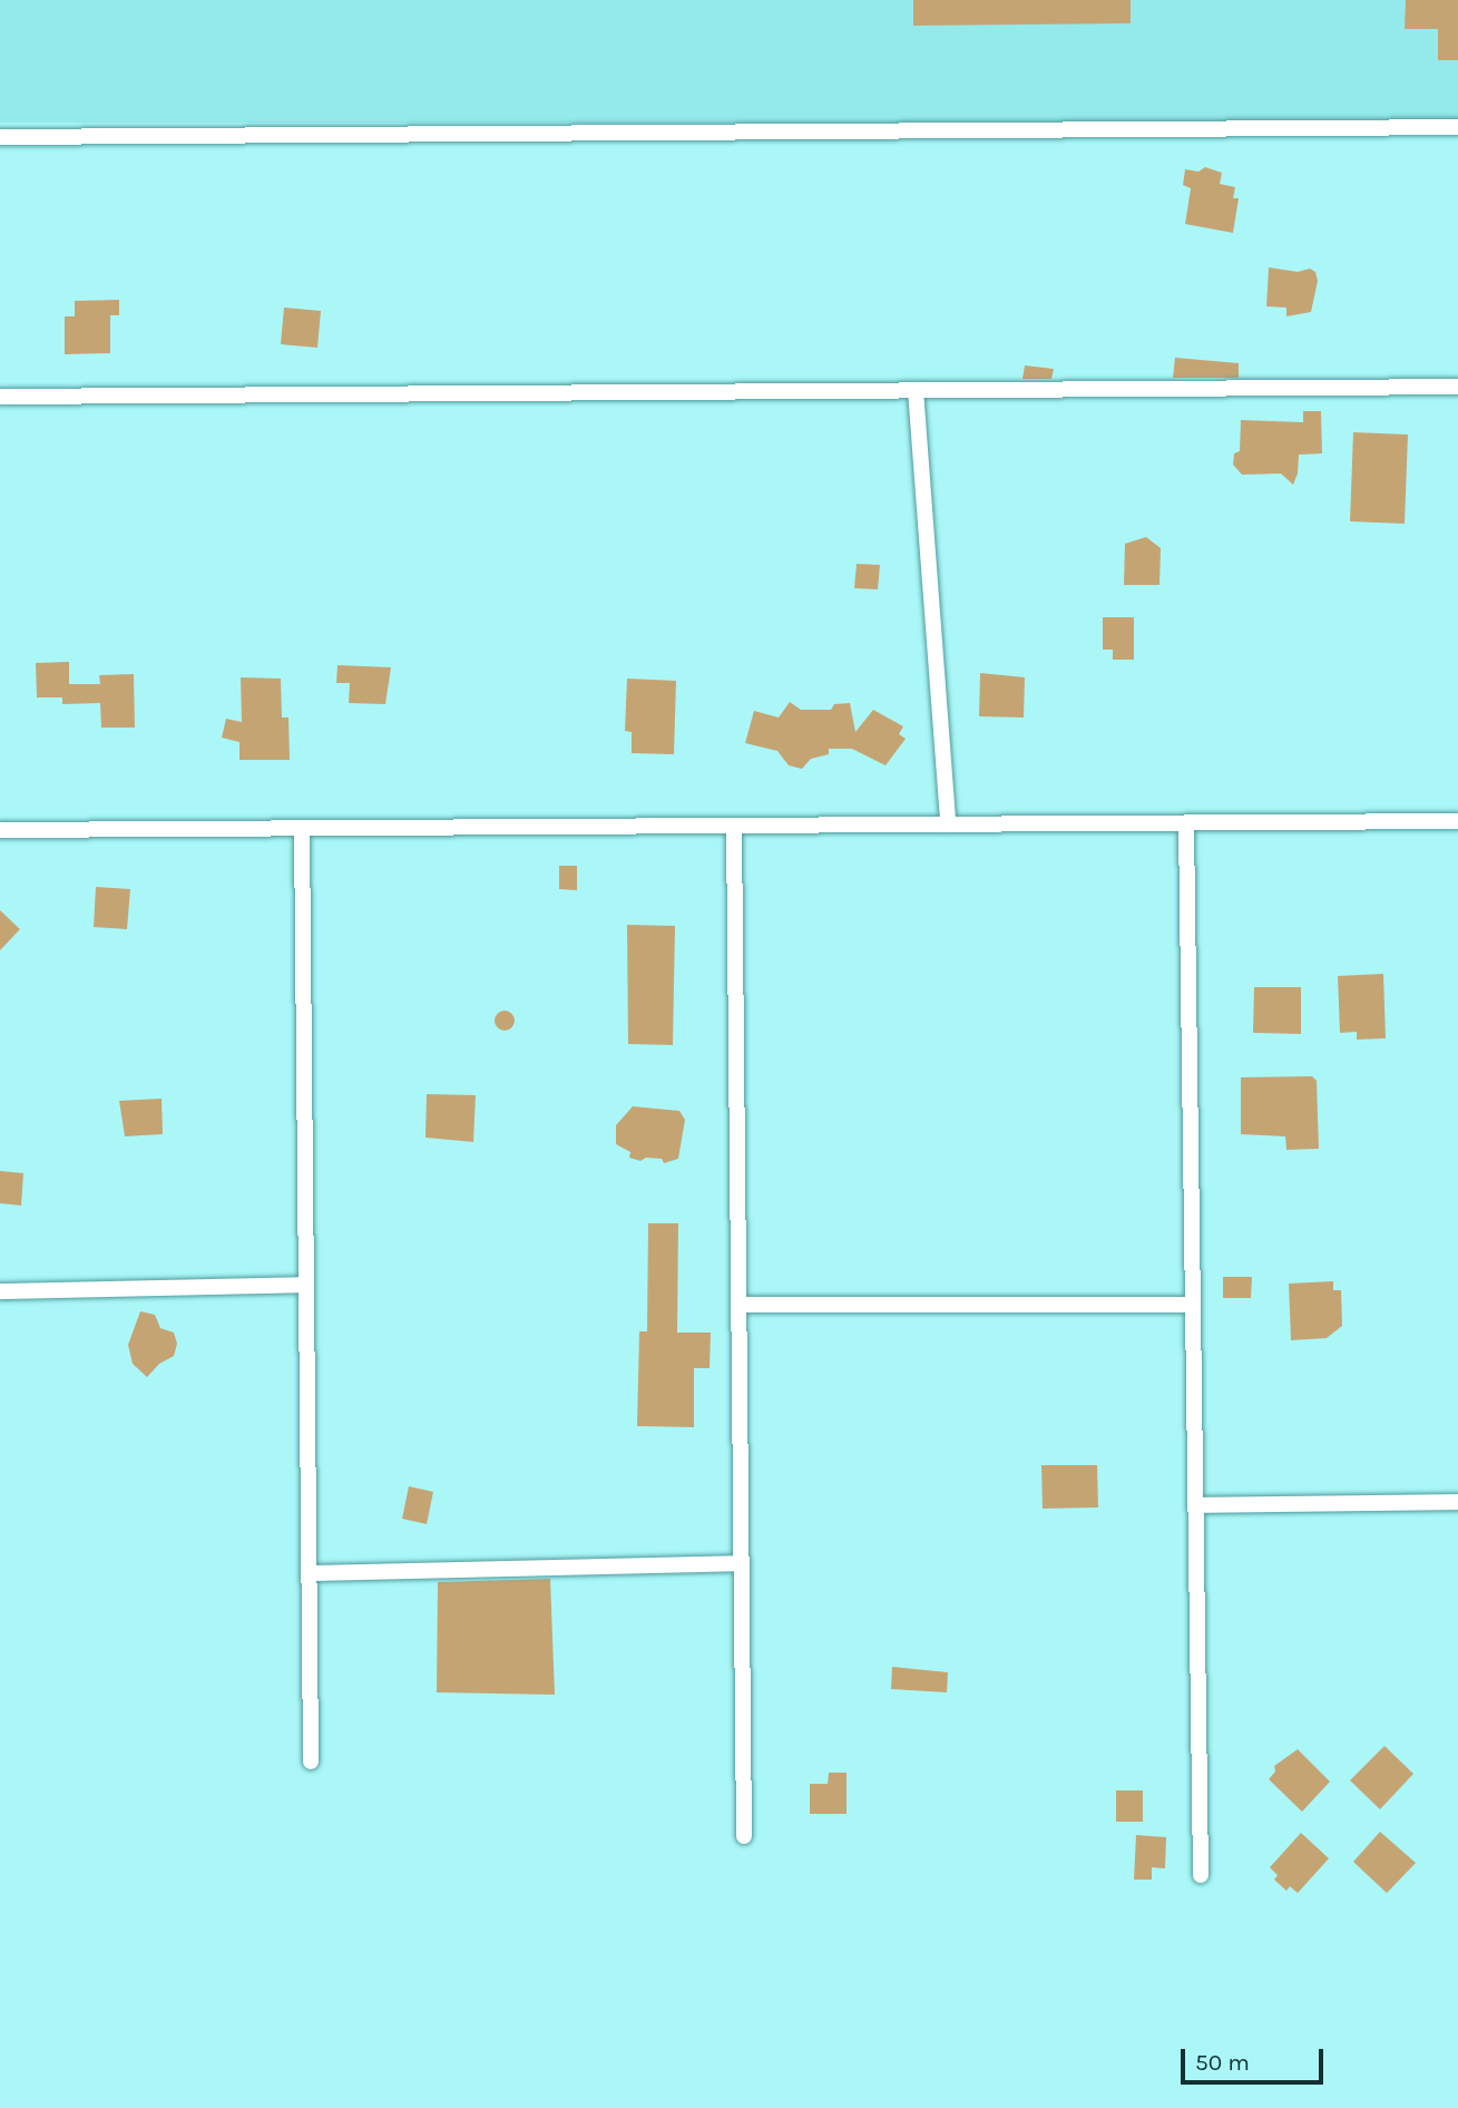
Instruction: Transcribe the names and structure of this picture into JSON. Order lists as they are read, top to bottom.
{
  "scale_bar": "50 m"
}
